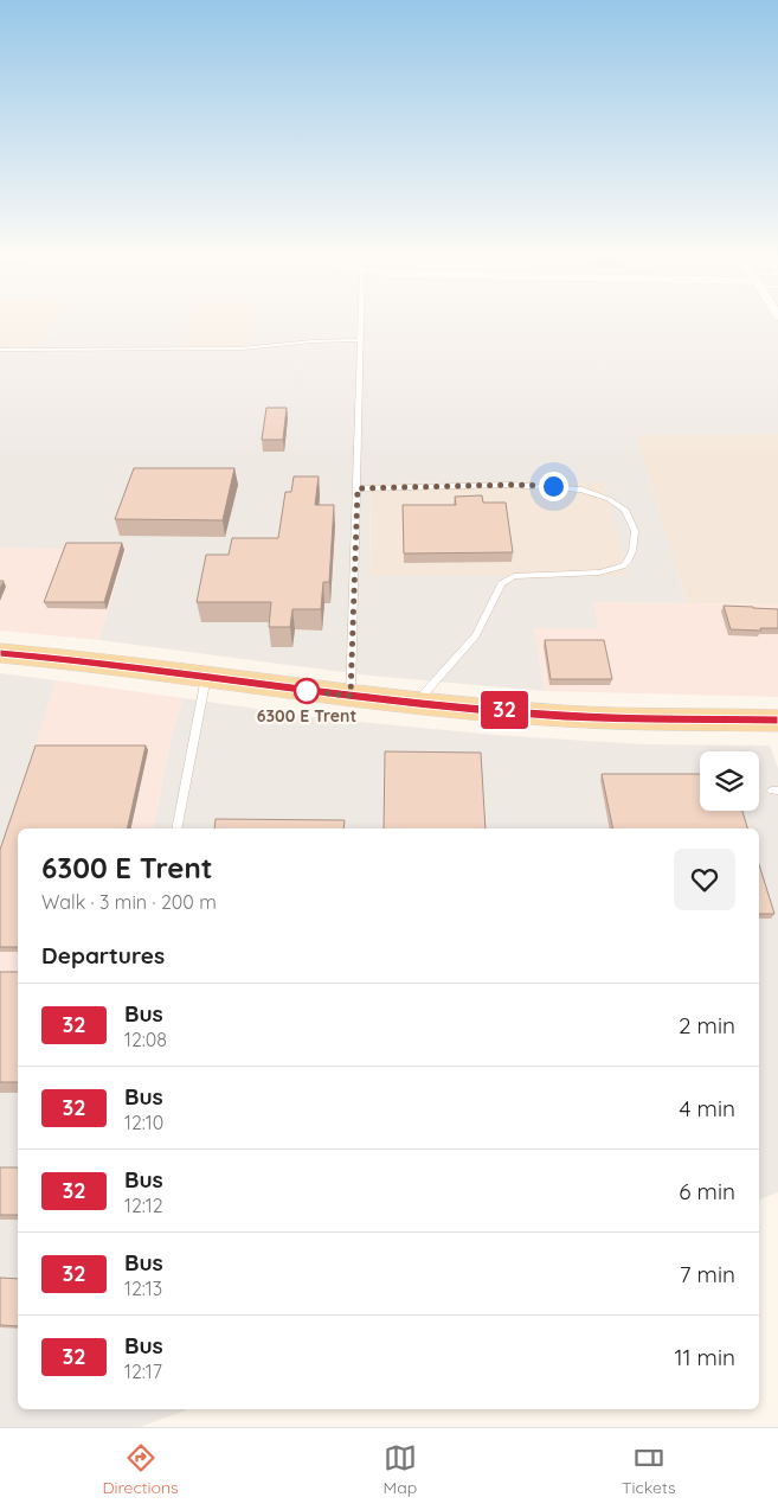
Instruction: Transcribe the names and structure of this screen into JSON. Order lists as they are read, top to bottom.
{
  "places": ["6300 E Trent"],
  "lines": ["bus line 32"],
  "page": {
    "on_map": "32",
    "heading": [
      ["6300 E Trent", "Walk · 3 min · 200 m"],
      "Departures"
    ],
    "list": [
      {
        "mark": "32",
        "name": "Bus",
        "note": "12:08",
        "value": "2 min"
      },
      {
        "mark": "32",
        "name": "Bus",
        "note": "12:10",
        "value": "4 min"
      },
      {
        "mark": "32",
        "name": "Bus",
        "note": "12:12",
        "value": "6 min"
      },
      {
        "mark": "32",
        "name": "Bus",
        "note": "12:13",
        "value": "7 min"
      },
      {
        "mark": "32",
        "name": "Bus",
        "note": "12:17",
        "value": "11 min"
      }
    ],
    "tabs": ["Directions", "Map", "Tickets"]
  }
}
